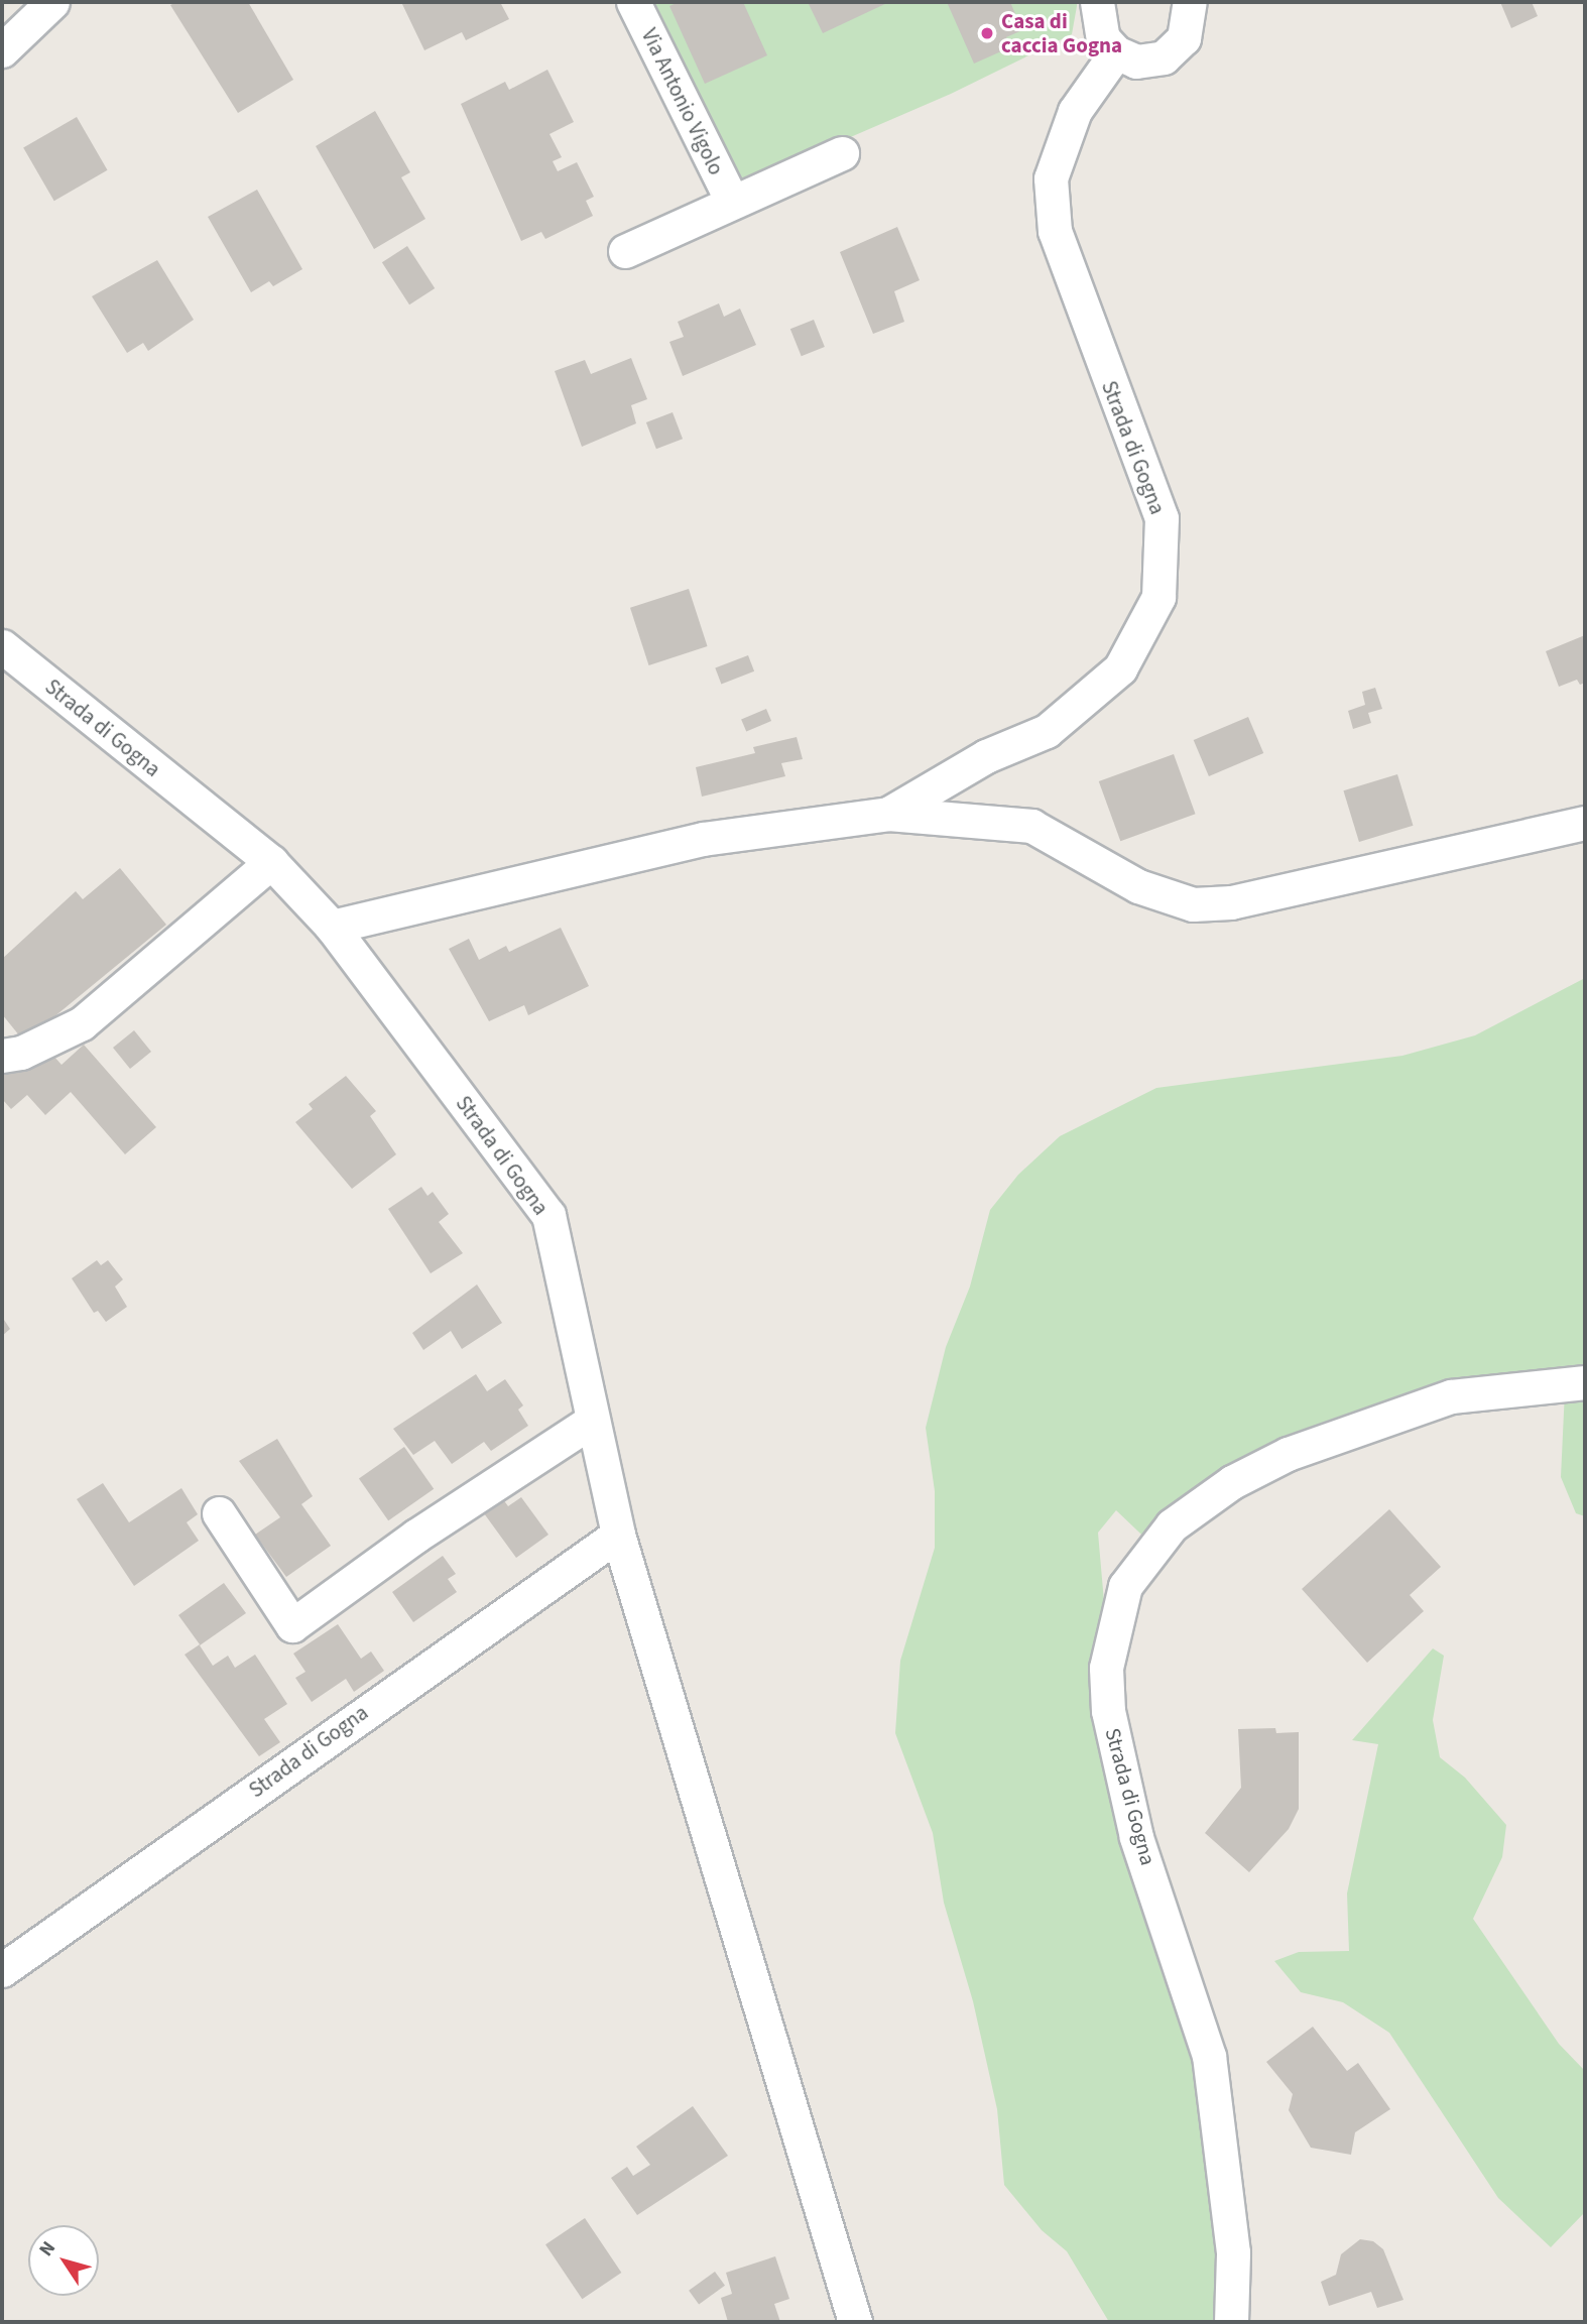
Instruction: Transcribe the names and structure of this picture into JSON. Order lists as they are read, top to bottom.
{
  "streets": {
    "street": ["Via Antonio Vigolo", "Strada di Gogna"]
  },
  "places": ["Casa di caccia Gogna"],
  "north": "top left"
}
